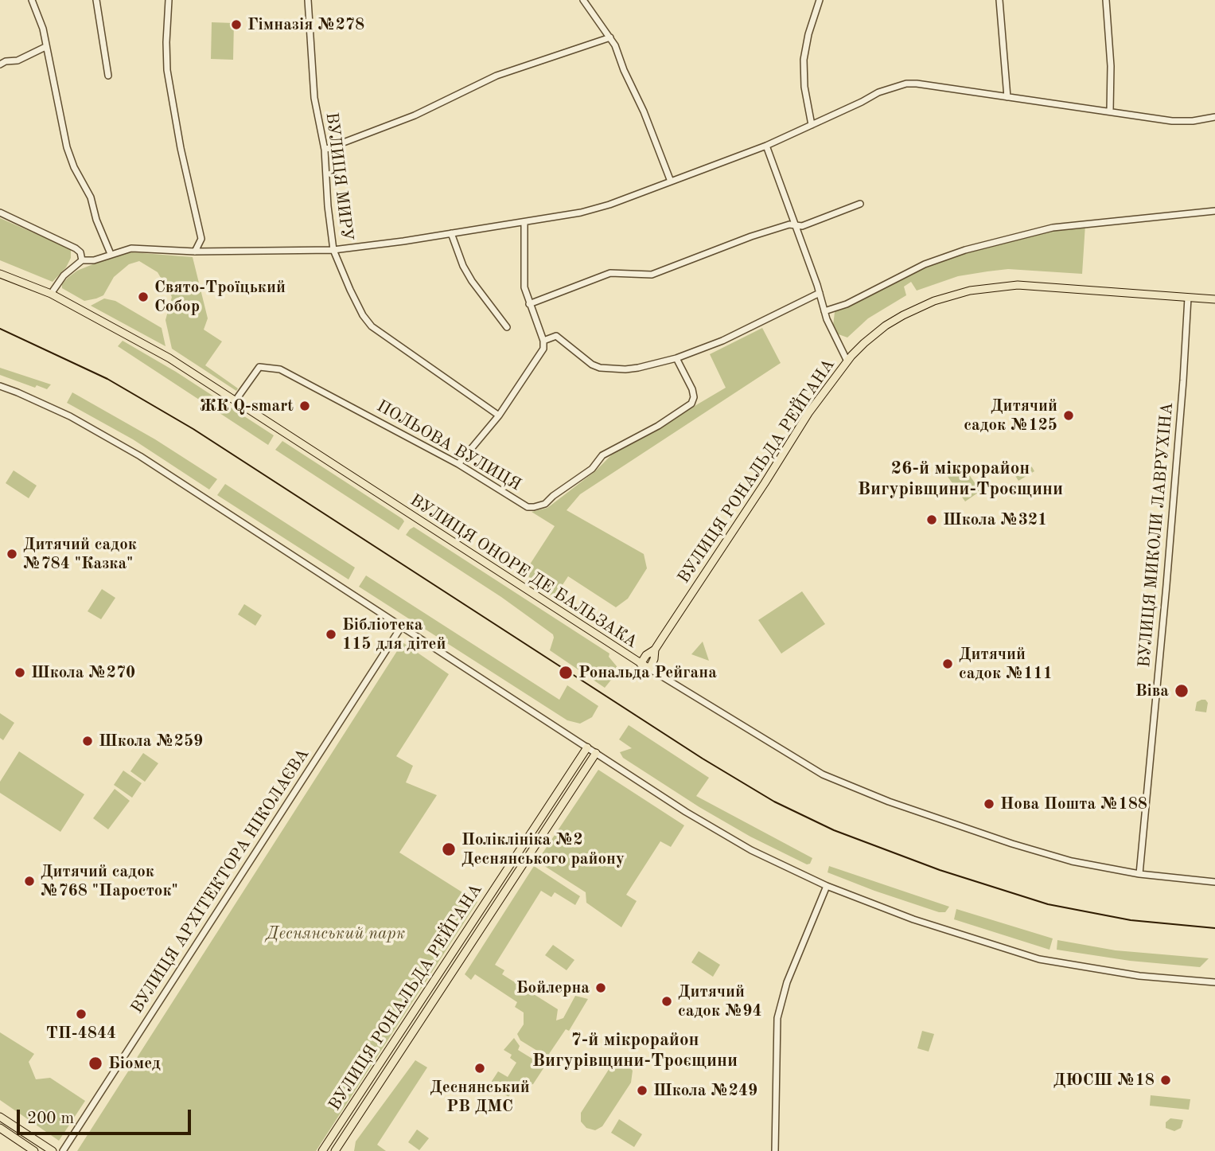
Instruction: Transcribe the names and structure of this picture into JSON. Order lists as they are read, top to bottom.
{
  "streets": {
    "main road": ["ВУЛИЦЯ РОНАЛЬДА РЕЙГАНА", "ВУЛИЦЯ ОНОРЕ ДЕ БАЛЬЗАКА"],
    "street": [
      "ВУЛИЦЯ МИРУ",
      "ПОЛЬОВА ВУЛИЦЯ",
      "ВУЛИЦЯ МИКОЛИ ЛАВРУХІНА",
      "ВУЛИЦЯ АРХІТЕКТОРА НІКОЛАЄВА"
    ]
  },
  "crossings": [
    ["ПОЛЬОВА ВУЛИЦЯ", "ВУЛИЦЯ ОНОРЕ ДЕ БАЛЬЗАКА"],
    ["ВУЛИЦЯ РОНАЛЬДА РЕЙГАНА", "ВУЛИЦЯ МИКОЛИ ЛАВРУХІНА"],
    ["ВУЛИЦЯ РОНАЛЬДА РЕЙГАНА", "ВУЛИЦЯ ОНОРЕ ДЕ БАЛЬЗАКА"],
    ["ВУЛИЦЯ МИКОЛИ ЛАВРУХІНА", "ВУЛИЦЯ ОНОРЕ ДЕ БАЛЬЗАКА"]
  ],
  "districts": ["26-й мікрорайон Вигурівщини-Троєщини", "7-й мікрорайон Вигурівщини-Троєщини"],
  "parks": ["Деснянський парк"],
  "places": [
    "Гімназія №278",
    "Свято-Троїцький Собор",
    "ЖК Q-smart",
    "Дитячий садок №125",
    "Школа №321",
    "Дитячий садок №784 \"Казка\"",
    "Бібліотека 115 для дітей",
    "Дитячий садок №111",
    "Школа №270",
    "Рональда Рейгана",
    "Віва",
    "Школа №259",
    "Нова Пошта №188",
    "Поліклініка №2 Деснянського району",
    "Дитячий садок №768 \"Паросток\"",
    "Бойлерна",
    "Дитячий садок №94",
    "ТП-4844",
    "Біомед",
    "Деснянський РВ ДМС",
    "ДЮСШ №18",
    "Школа №249"
  ],
  "scale_bar": "200 m"
}
